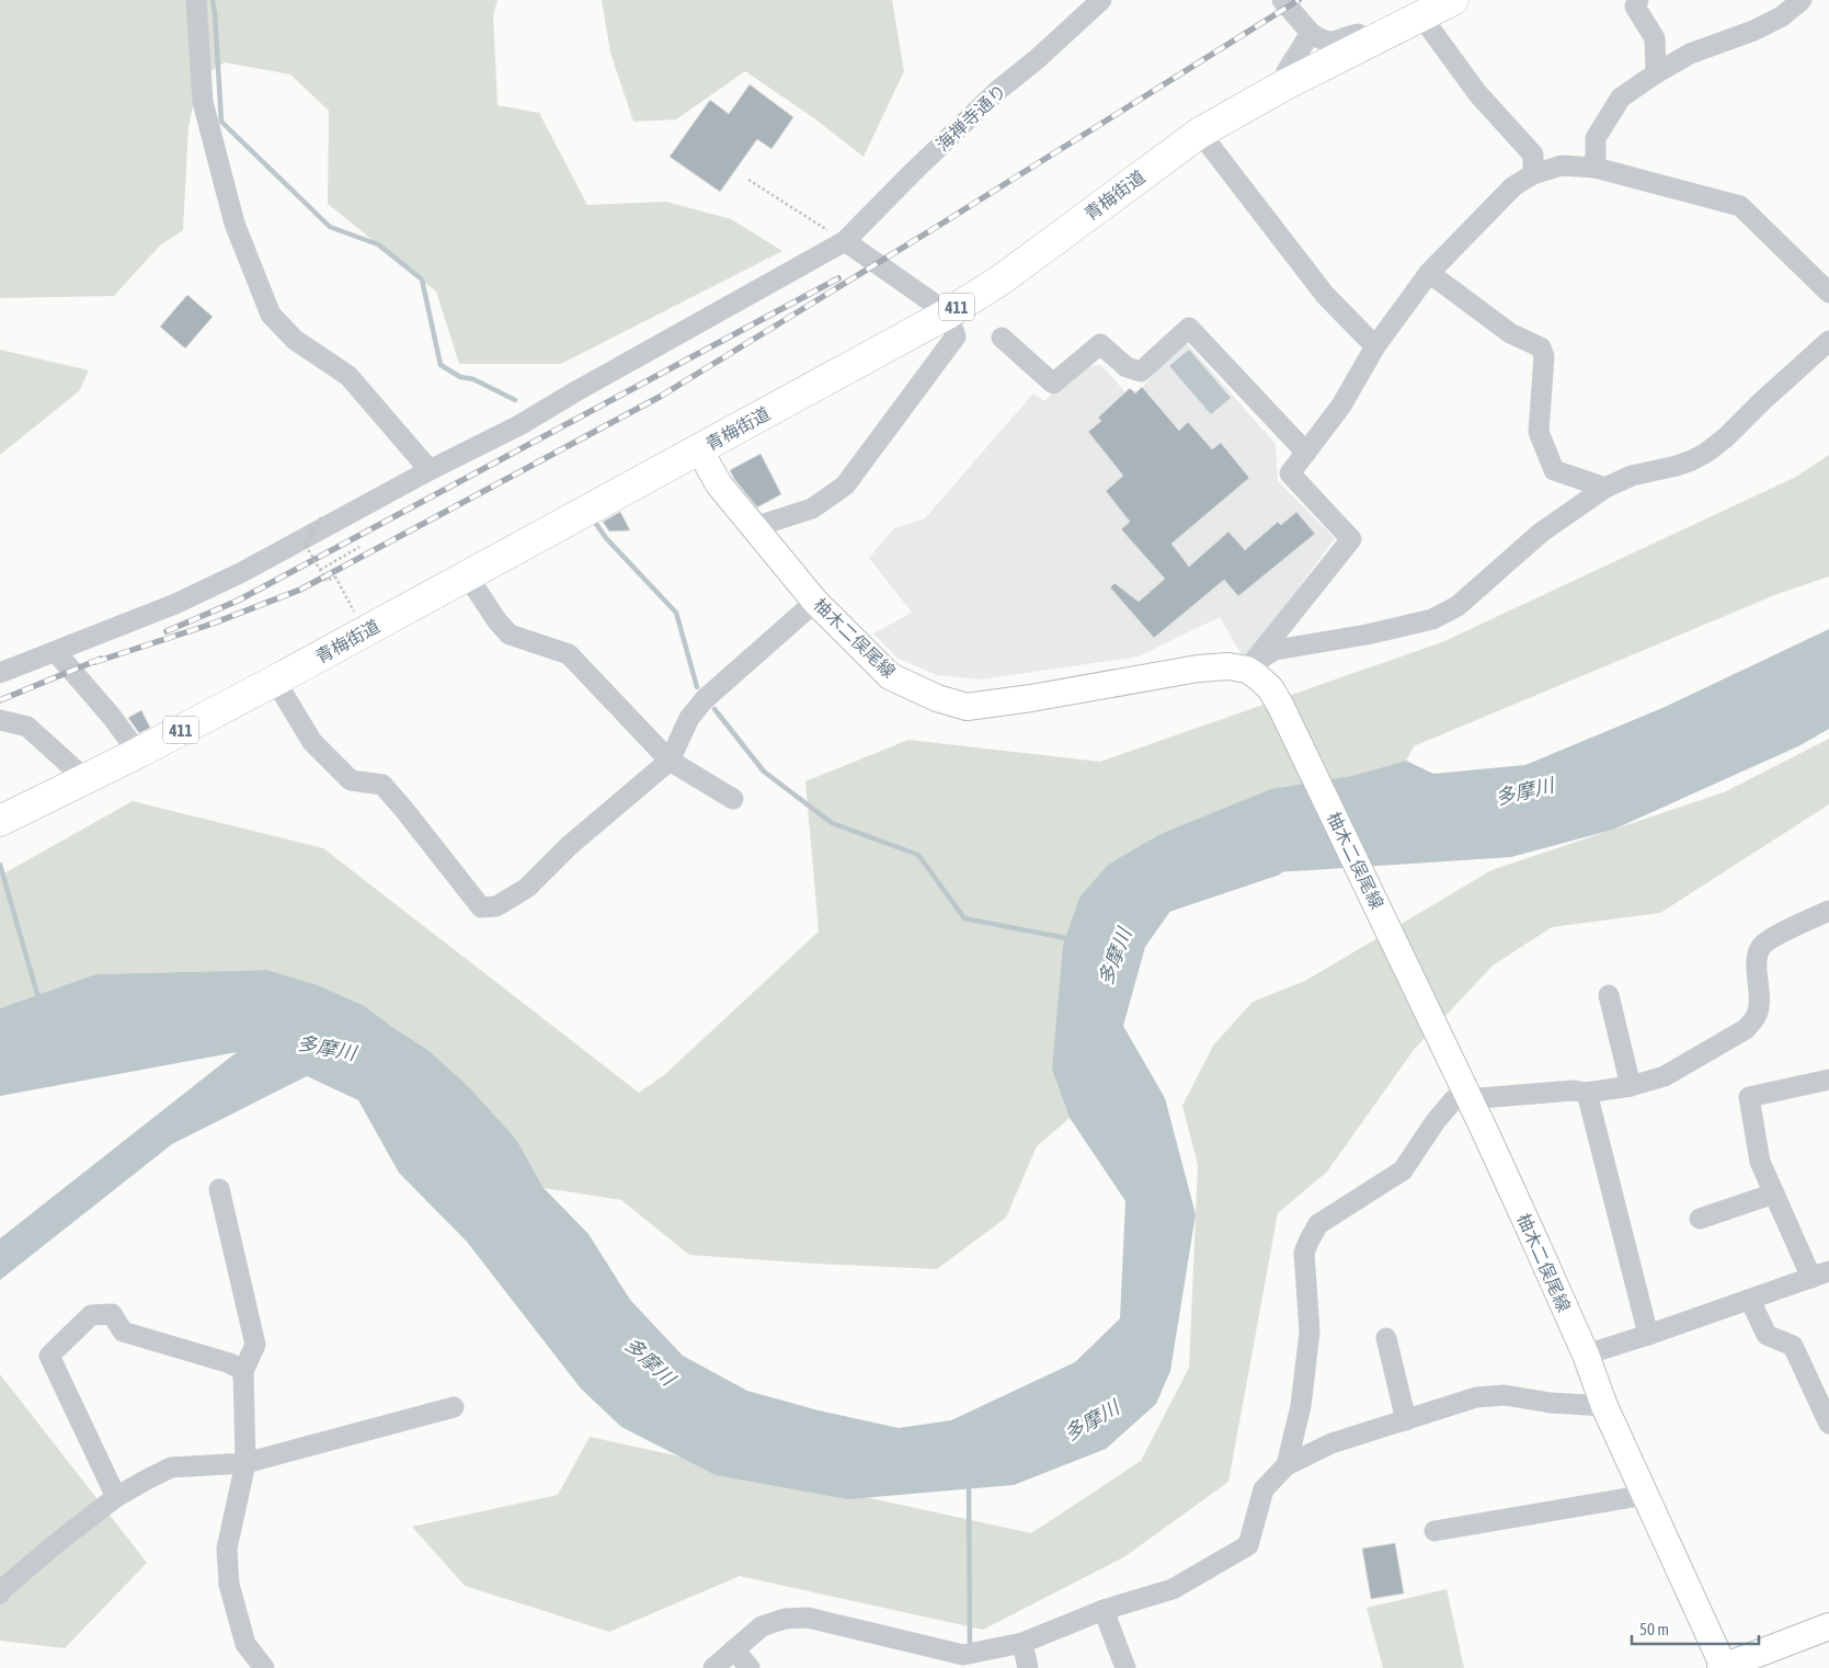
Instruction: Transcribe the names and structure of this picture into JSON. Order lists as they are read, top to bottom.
{
  "streets": {
    "highway": ["青梅街道", "411"],
    "main road": ["柚木二俣尾線"],
    "street": ["海禅寺通り"]
  },
  "crossings": [
    ["青梅街道", "柚木二俣尾線"]
  ],
  "water": ["多摩川"],
  "scale_bar": "50 m"
}
